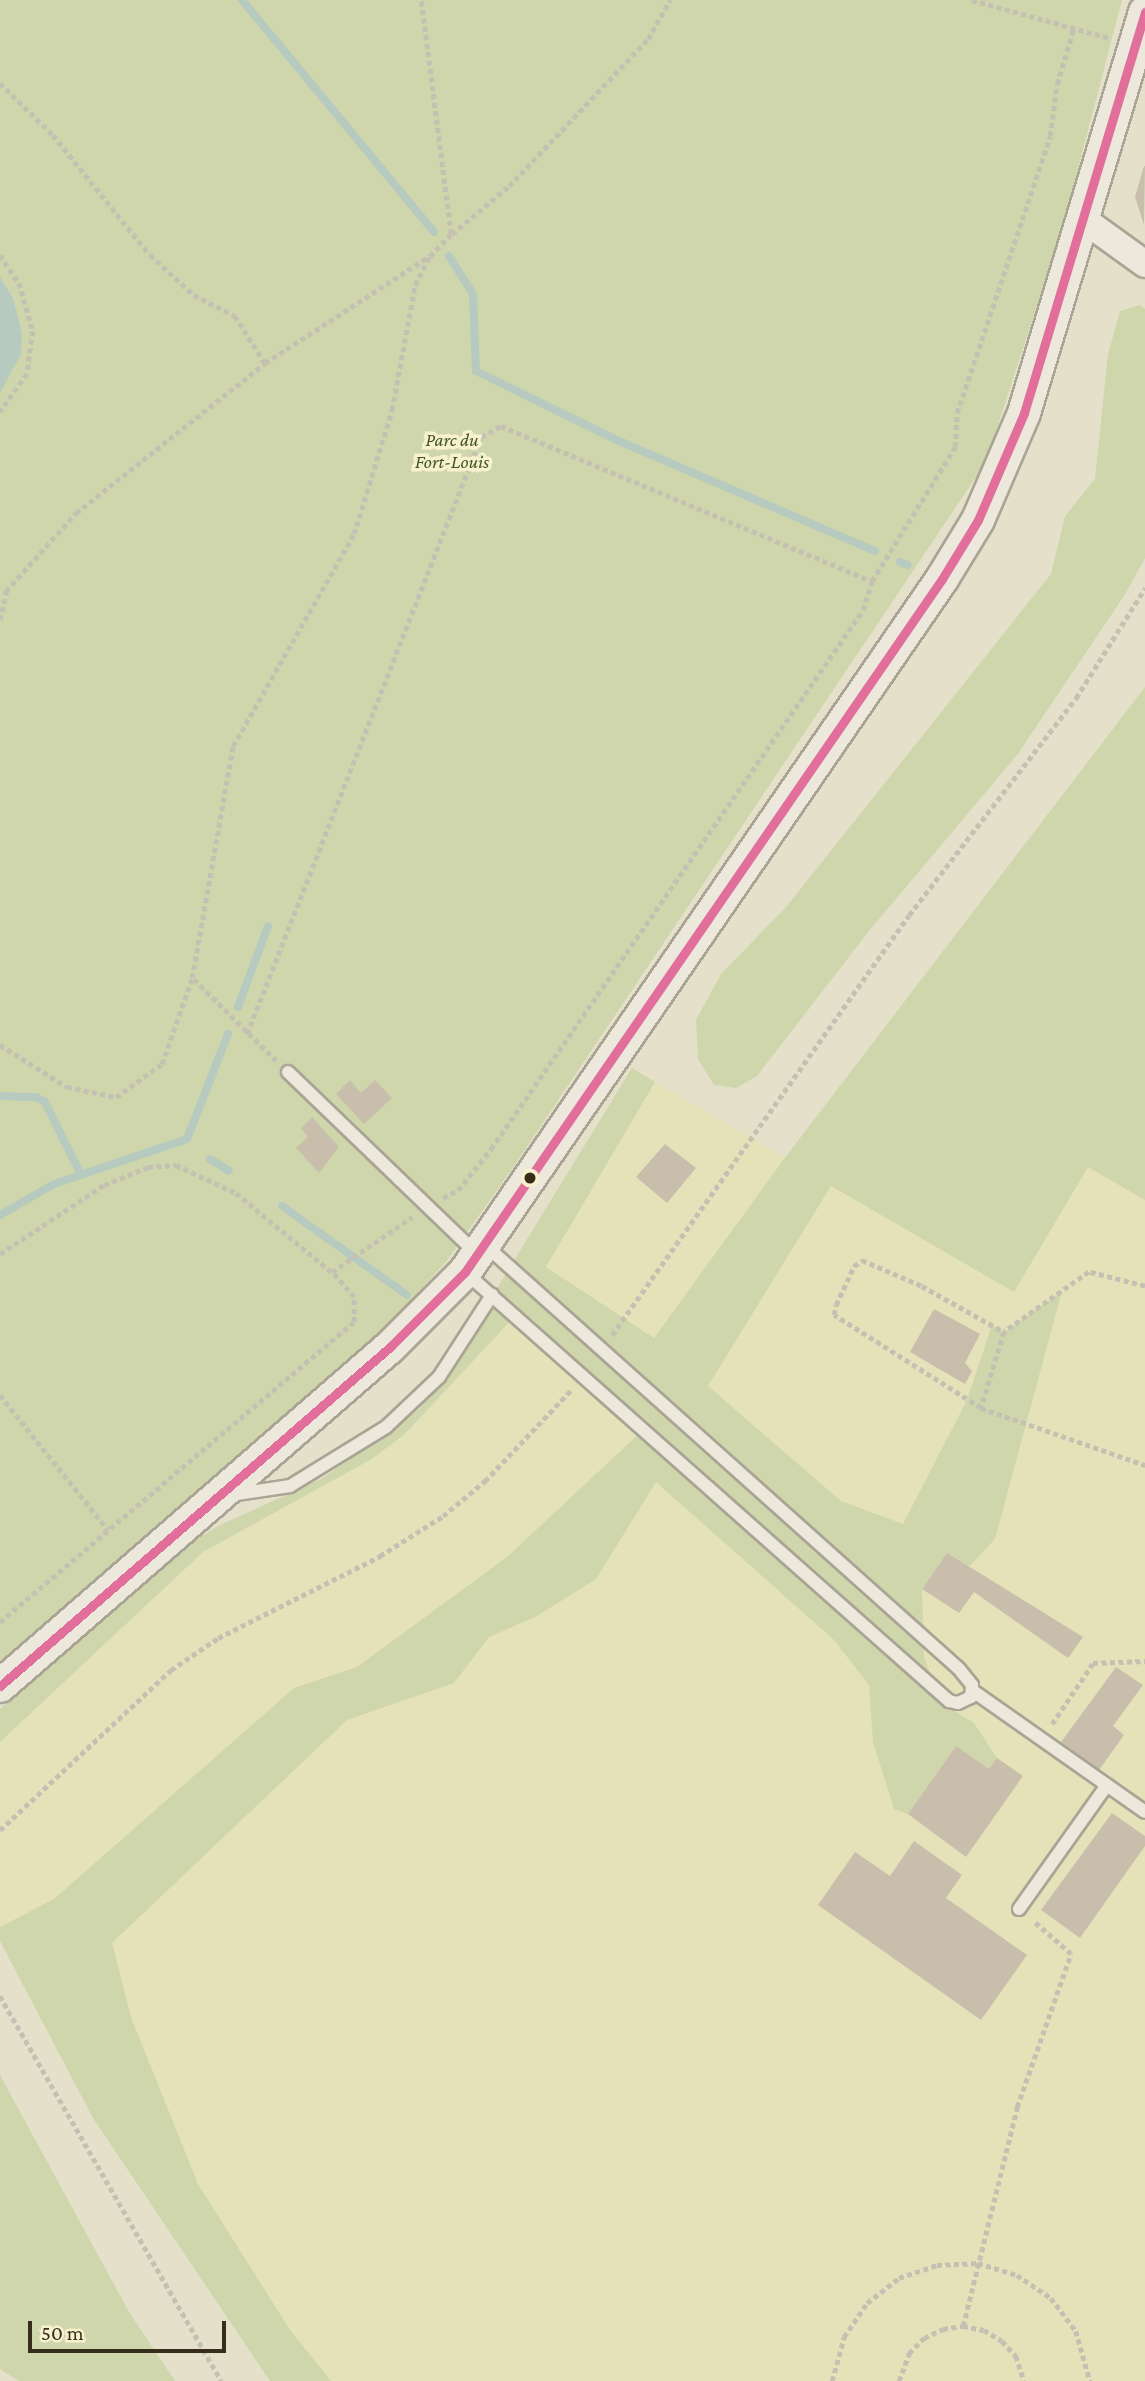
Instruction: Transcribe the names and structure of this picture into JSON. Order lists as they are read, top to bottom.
{
  "parks": ["Parc du Fort-Louis"],
  "scale_bar": "50 m"
}
